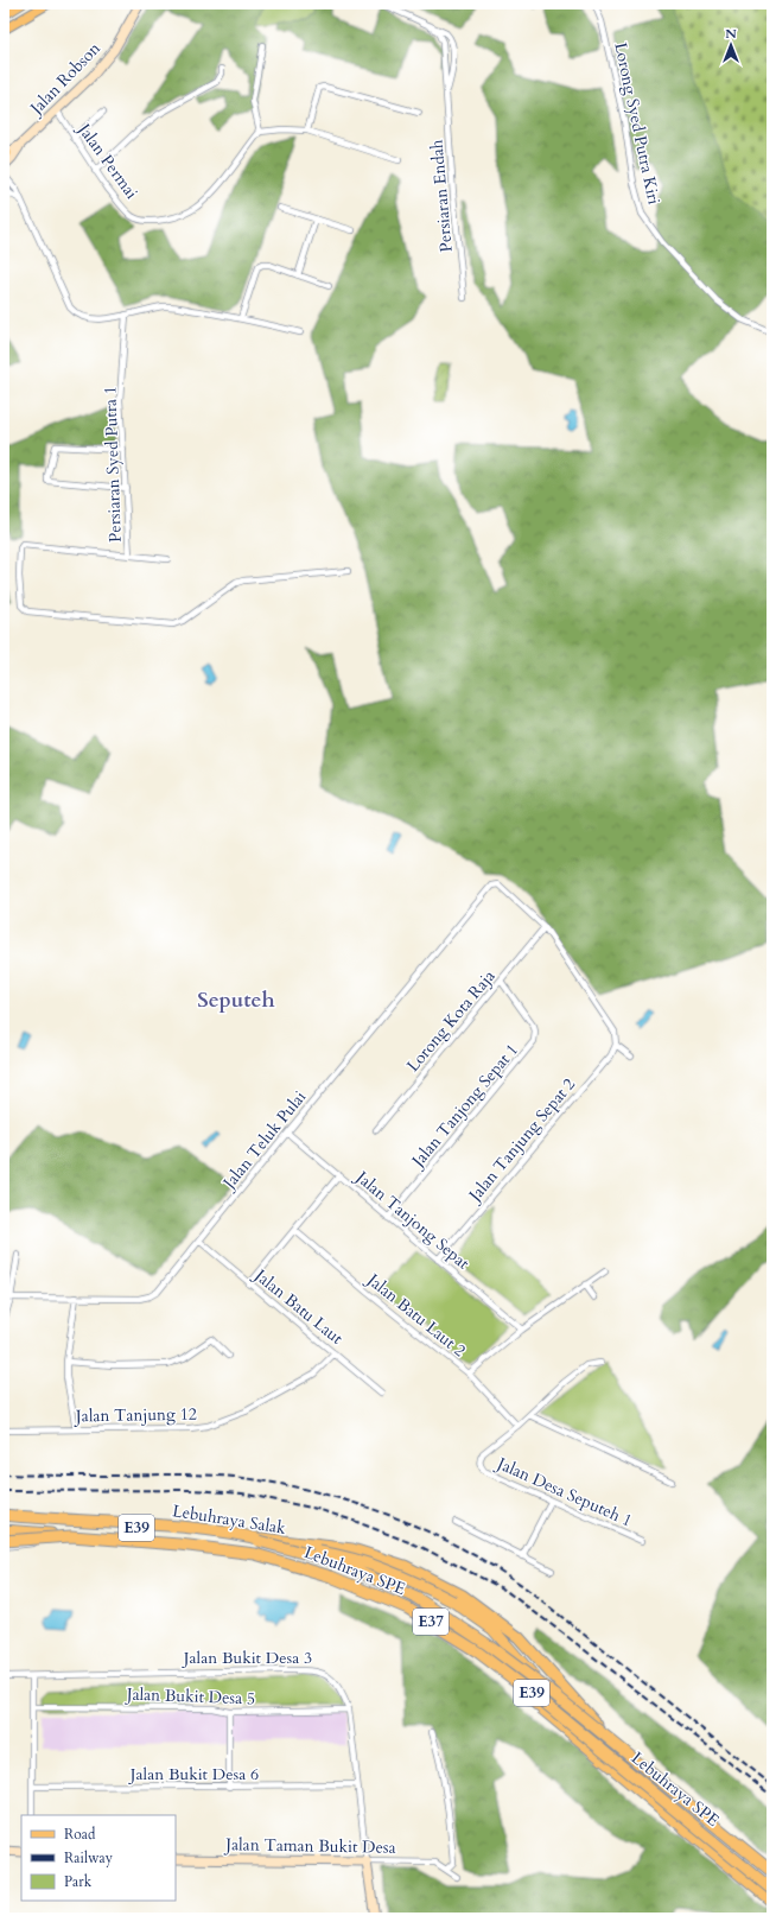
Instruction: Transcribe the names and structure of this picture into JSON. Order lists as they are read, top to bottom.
{
  "streets": {
    "highway": [
      "Lebuhraya Salak",
      "E39",
      "Lebuhraya SPE",
      "E37"
    ],
    "street": [
      "Jalan Robson",
      "Lorong Syed Putra Kiri",
      "Jalan Permai",
      "Persiaran Endah",
      "Persiaran Syed Putra 1",
      "Lorong Kota Raja",
      "Jalan Tanjong Sepat 1",
      "Jalan Teluk Pulai",
      "Jalan Tanjung Sepat 2",
      "Jalan Tanjong Sepat",
      "Jalan Batu Laut",
      "Jalan Batu Laut 2",
      "Jalan Tanjung 12",
      "Jalan Desa Seputeh 1",
      "Jalan Bukit Desa 3",
      "Jalan Bukit Desa 5",
      "Jalan Bukit Desa 6",
      "Jalan Taman Bukit Desa"
    ]
  },
  "crossings": [
    ["Jalan Robson", "Jalan Permai"],
    ["Lorong Kota Raja", "Jalan Tanjong Sepat 1"],
    ["Lorong Kota Raja", "Jalan Teluk Pulai"],
    ["Jalan Tanjong Sepat 1", "Jalan Tanjong Sepat"],
    ["Jalan Teluk Pulai", "Jalan Tanjong Sepat"],
    ["Jalan Teluk Pulai", "Jalan Batu Laut"],
    ["Jalan Tanjung Sepat 2", "Jalan Tanjong Sepat"],
    ["Jalan Batu Laut", "Jalan Tanjung 12"],
    ["Jalan Batu Laut 2", "Jalan Desa Seputeh 1"],
    ["Lebuhraya Salak", "Lebuhraya SPE"],
    ["Jalan Bukit Desa 3", "Jalan Bukit Desa 5"],
    ["Jalan Bukit Desa 3", "Jalan Bukit Desa 6"],
    ["Jalan Bukit Desa 3", "Jalan Taman Bukit Desa"]
  ],
  "districts": ["Seputeh"],
  "legend": ["Road", "Railway", "Park"],
  "north": "top"
}
